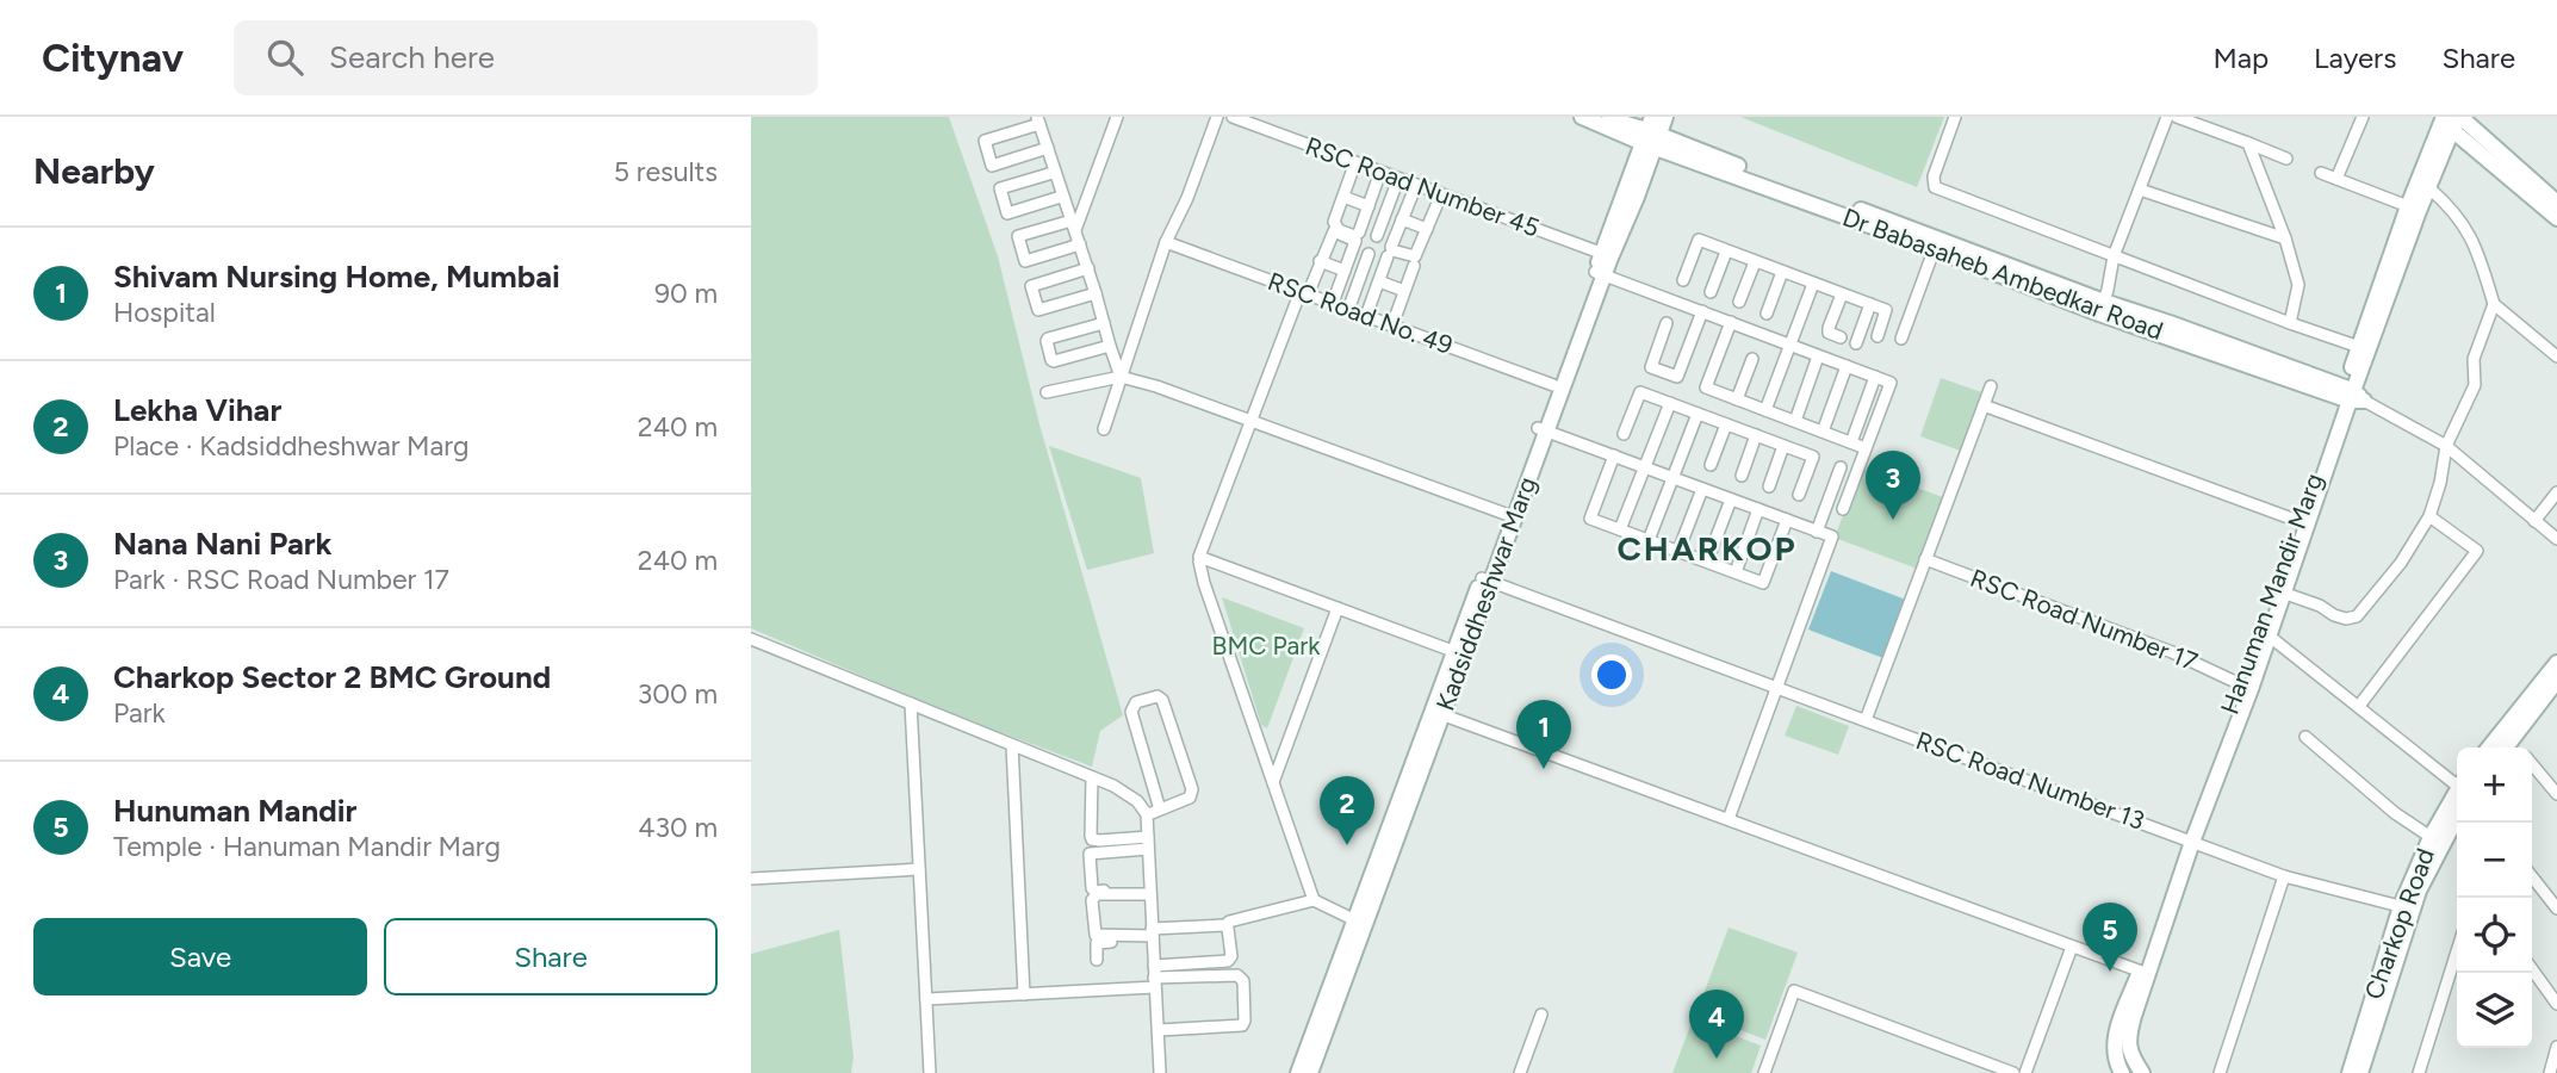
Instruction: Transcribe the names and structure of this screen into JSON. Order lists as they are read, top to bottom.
{
  "streets": {
    "street": [
      "RSC Road Number 45",
      "Dr Babasaheb Ambedkar Road",
      "RSC Road No. 49",
      "Kadsiddheshwar Marg",
      "Hanuman Mandir Marg",
      "RSC Road Number 17",
      "RSC Road Number 13",
      "Charkop Road"
    ]
  },
  "crossings": [
    ["RSC Road Number 45", "Kadsiddheshwar Marg"],
    ["Dr Babasaheb Ambedkar Road", "Kadsiddheshwar Marg"],
    ["Dr Babasaheb Ambedkar Road", "Hanuman Mandir Marg"],
    ["RSC Road No. 49", "Kadsiddheshwar Marg"],
    ["Kadsiddheshwar Marg", "RSC Road Number 13"],
    ["Hanuman Mandir Marg", "RSC Road Number 17"],
    ["Hanuman Mandir Marg", "RSC Road Number 13"],
    ["RSC Road Number 13", "Charkop Road"]
  ],
  "districts": ["CHARKOP"],
  "parks": ["BMC Park"],
  "page": {
    "header": "Citynav",
    "search": "Search here",
    "nav": ["Map", "Layers", "Share"],
    "heading": ["Nearby", "5 results"],
    "list": [
      {
        "mark": "1",
        "name": "Shivam Nursing Home, Mumbai",
        "note": "Hospital",
        "value": "90 m"
      },
      {
        "mark": "2",
        "name": "Lekha Vihar",
        "note": "Place · Kadsiddheshwar Marg",
        "value": "240 m"
      },
      {
        "mark": "3",
        "name": "Nana Nani Park",
        "note": "Park · RSC Road Number 17",
        "value": "240 m"
      },
      {
        "mark": "4",
        "name": "Charkop Sector 2 BMC Ground",
        "note": "Park",
        "value": "300 m"
      },
      {
        "mark": "5",
        "name": "Hunuman Mandir",
        "note": "Temple · Hanuman Mandir Marg",
        "value": "430 m"
      }
    ],
    "pins": [
      "3",
      "1",
      "2",
      "5",
      "4"
    ],
    "map_buttons": ["+", "−"],
    "buttons": ["Save", "Share"]
  }
}
